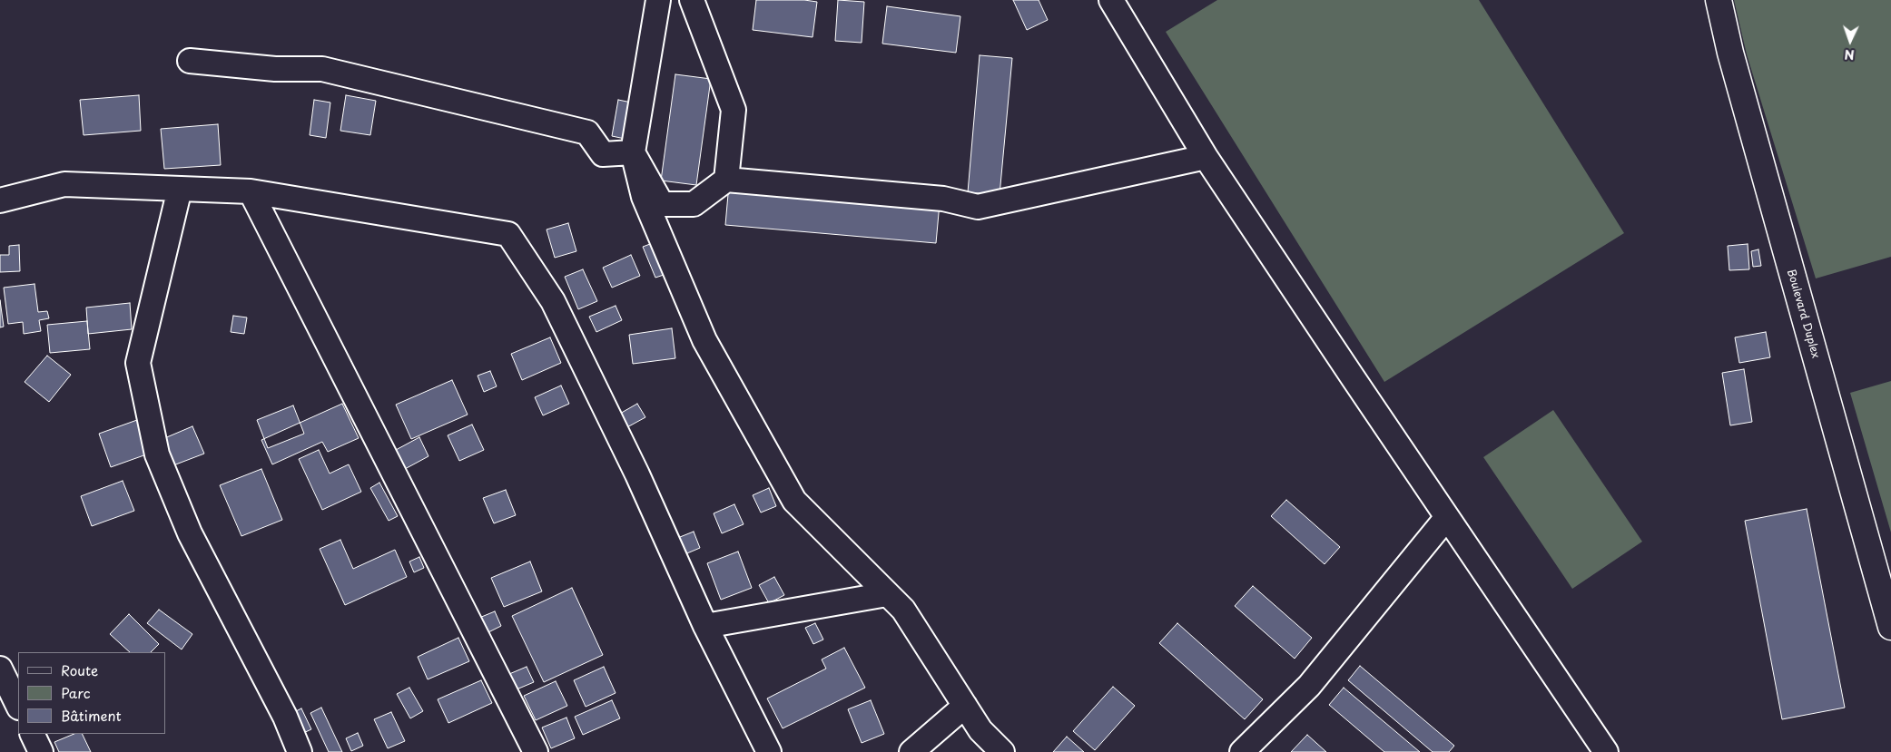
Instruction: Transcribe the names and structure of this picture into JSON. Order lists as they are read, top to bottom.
{
  "streets": {
    "main road": ["Boulevard Duplex"]
  },
  "legend": ["Route", "Parc", "Bâtiment"],
  "north": "bottom"
}
